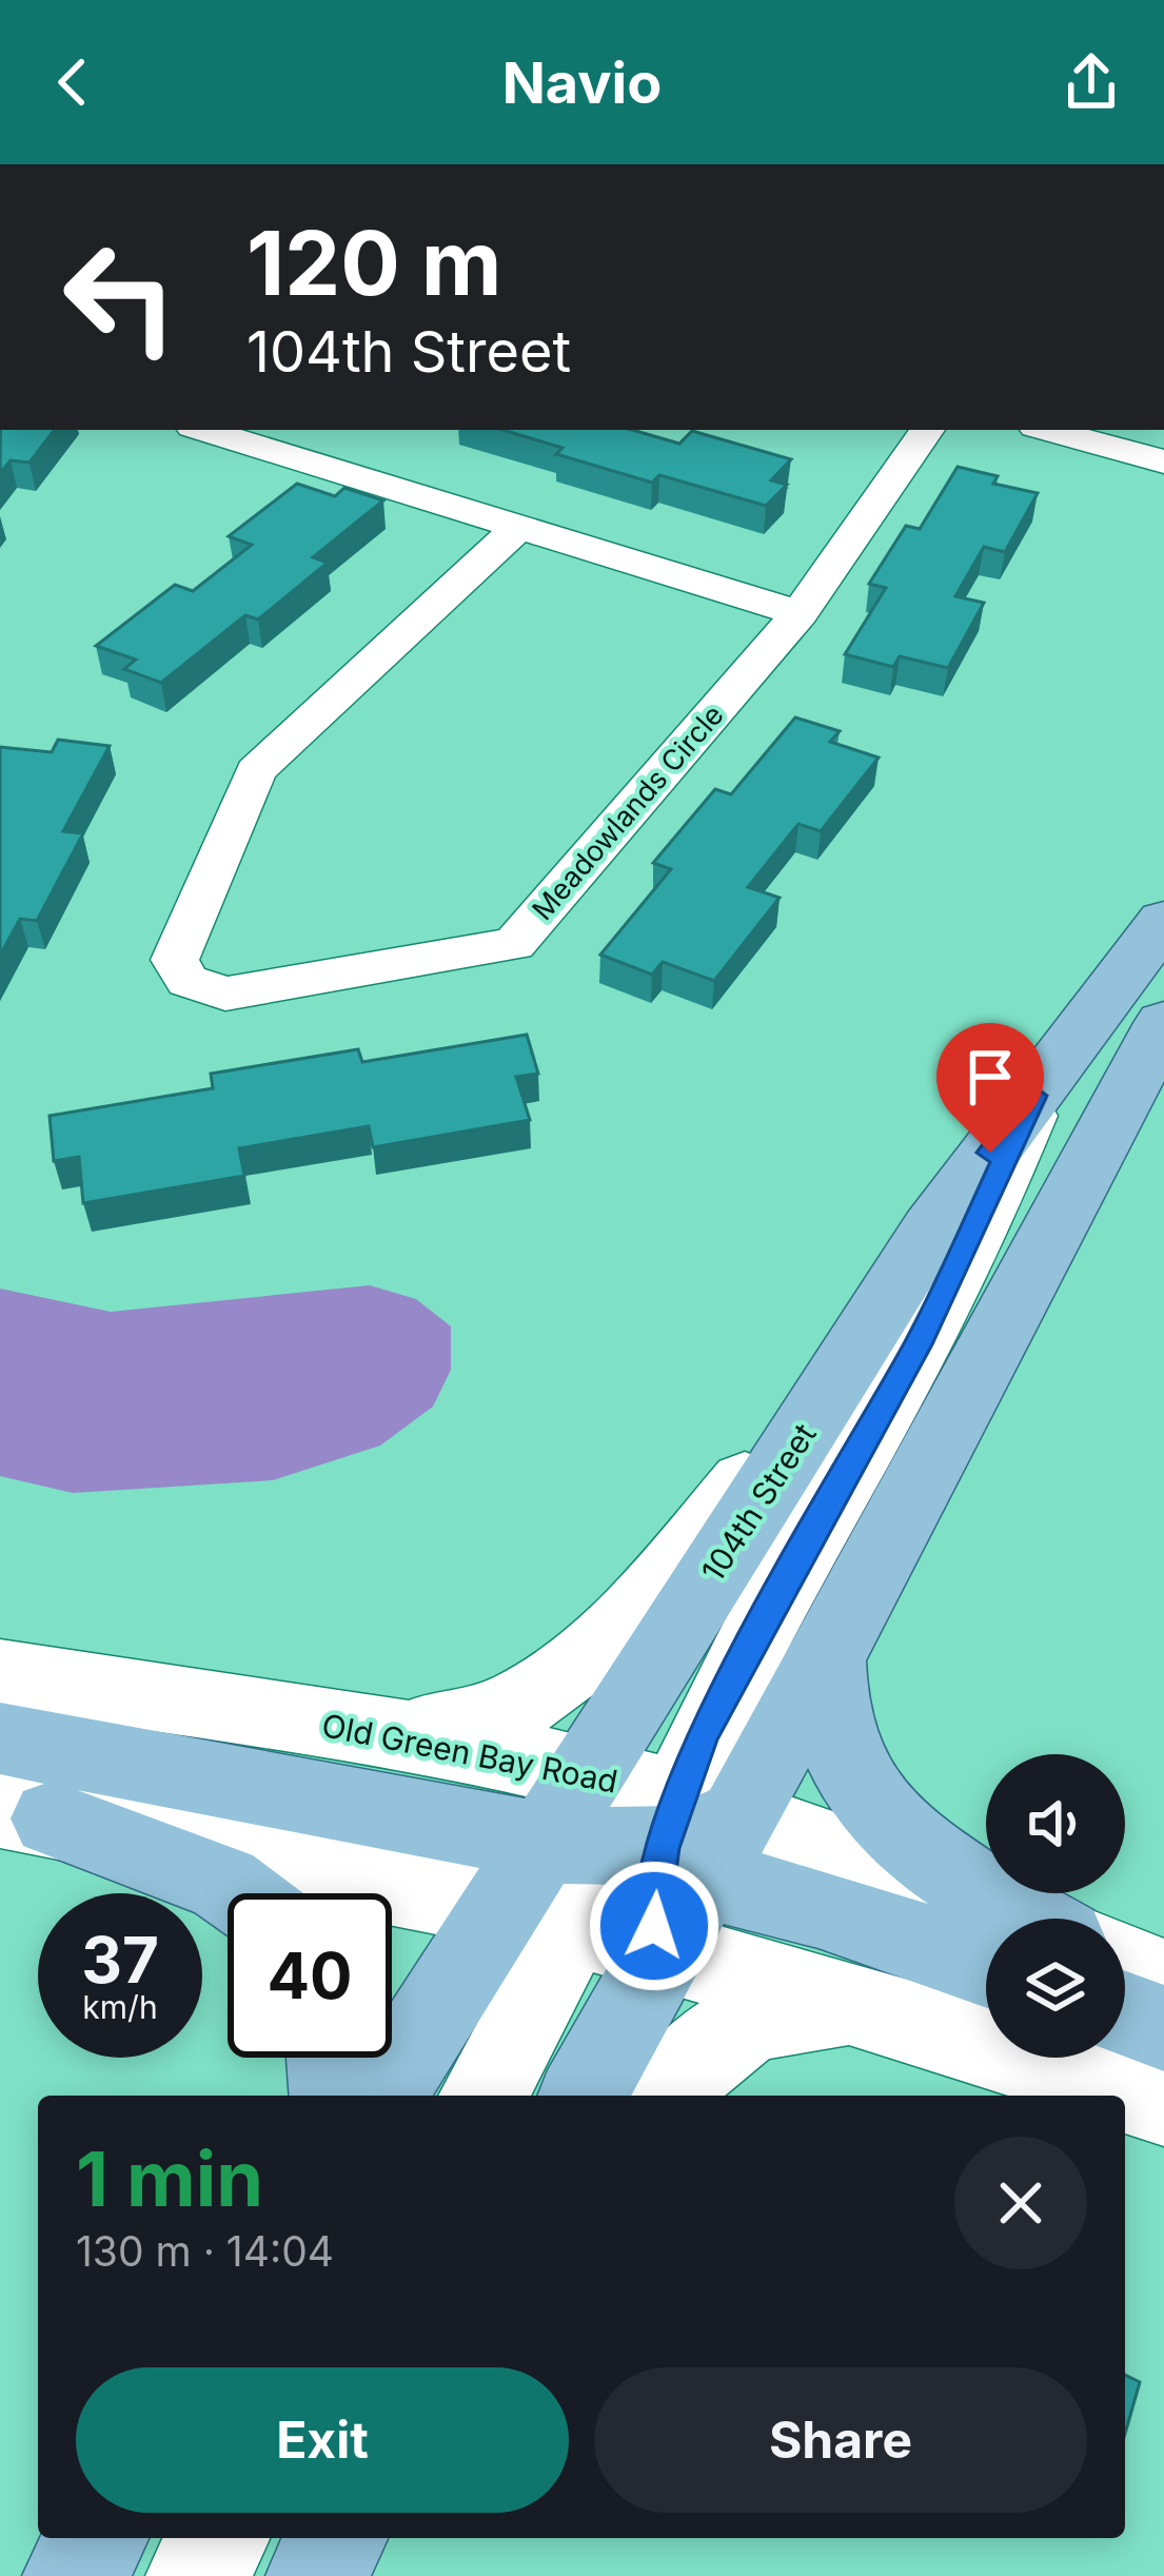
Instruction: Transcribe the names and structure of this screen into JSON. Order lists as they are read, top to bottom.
{
  "streets": {
    "main road": ["104th Street"],
    "street": ["Meadowlands Circle", "Old Green Bay Road"]
  },
  "crossings": [
    ["104th Street", "Old Green Bay Road"]
  ],
  "page": {
    "header": "Navio",
    "turn": ["120 m", "104th Street"],
    "speed": "37 km/h",
    "limit": "40",
    "heading": ["1 min", "130 m · 14:04"],
    "buttons": ["Exit", "Share"]
  }
}
